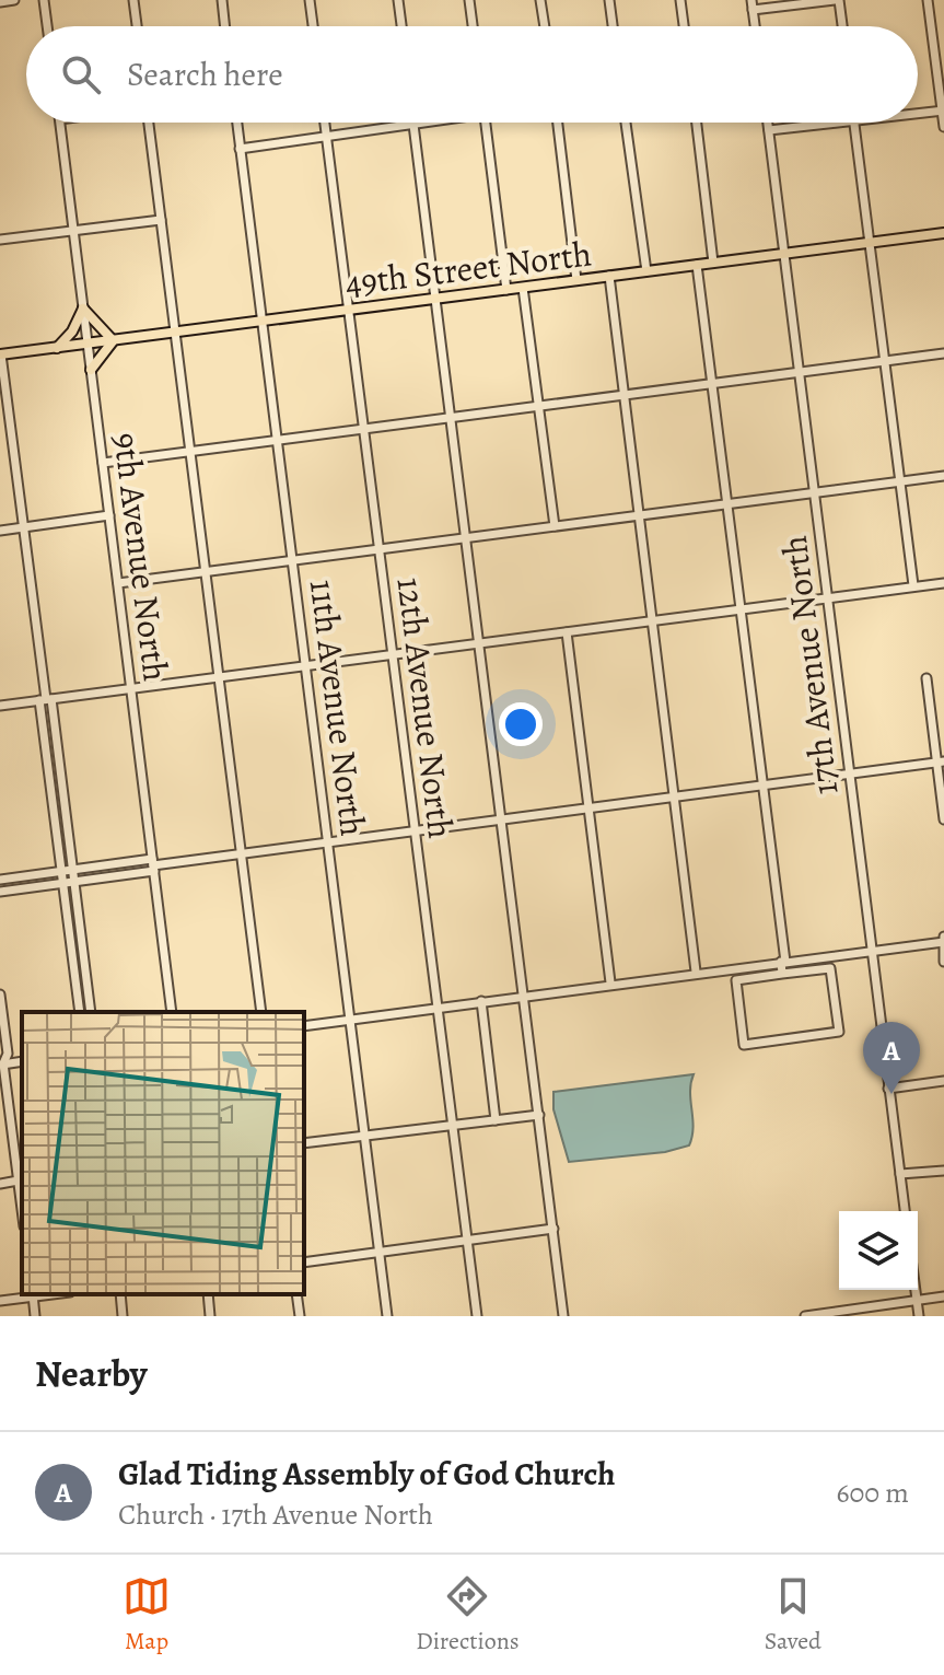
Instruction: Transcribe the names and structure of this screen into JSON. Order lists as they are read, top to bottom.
{
  "streets": {
    "main road": ["49th Street North"],
    "street": [
      "9th Avenue North",
      "17th Avenue North",
      "11th Avenue North",
      "12th Avenue North"
    ]
  },
  "crossings": [
    ["49th Street North", "9th Avenue North"],
    ["49th Street North", "17th Avenue North"],
    ["49th Street North", "11th Avenue North"],
    ["49th Street North", "12th Avenue North"]
  ],
  "page": {
    "search": "Search here",
    "pins": "A",
    "heading": "Nearby",
    "list": [
      {
        "mark": "A",
        "name": "Glad Tiding Assembly of God Church",
        "note": "Church · 17th Avenue North",
        "value": "600 m"
      }
    ],
    "nav": ["Map", "Directions", "Saved"]
  }
}
